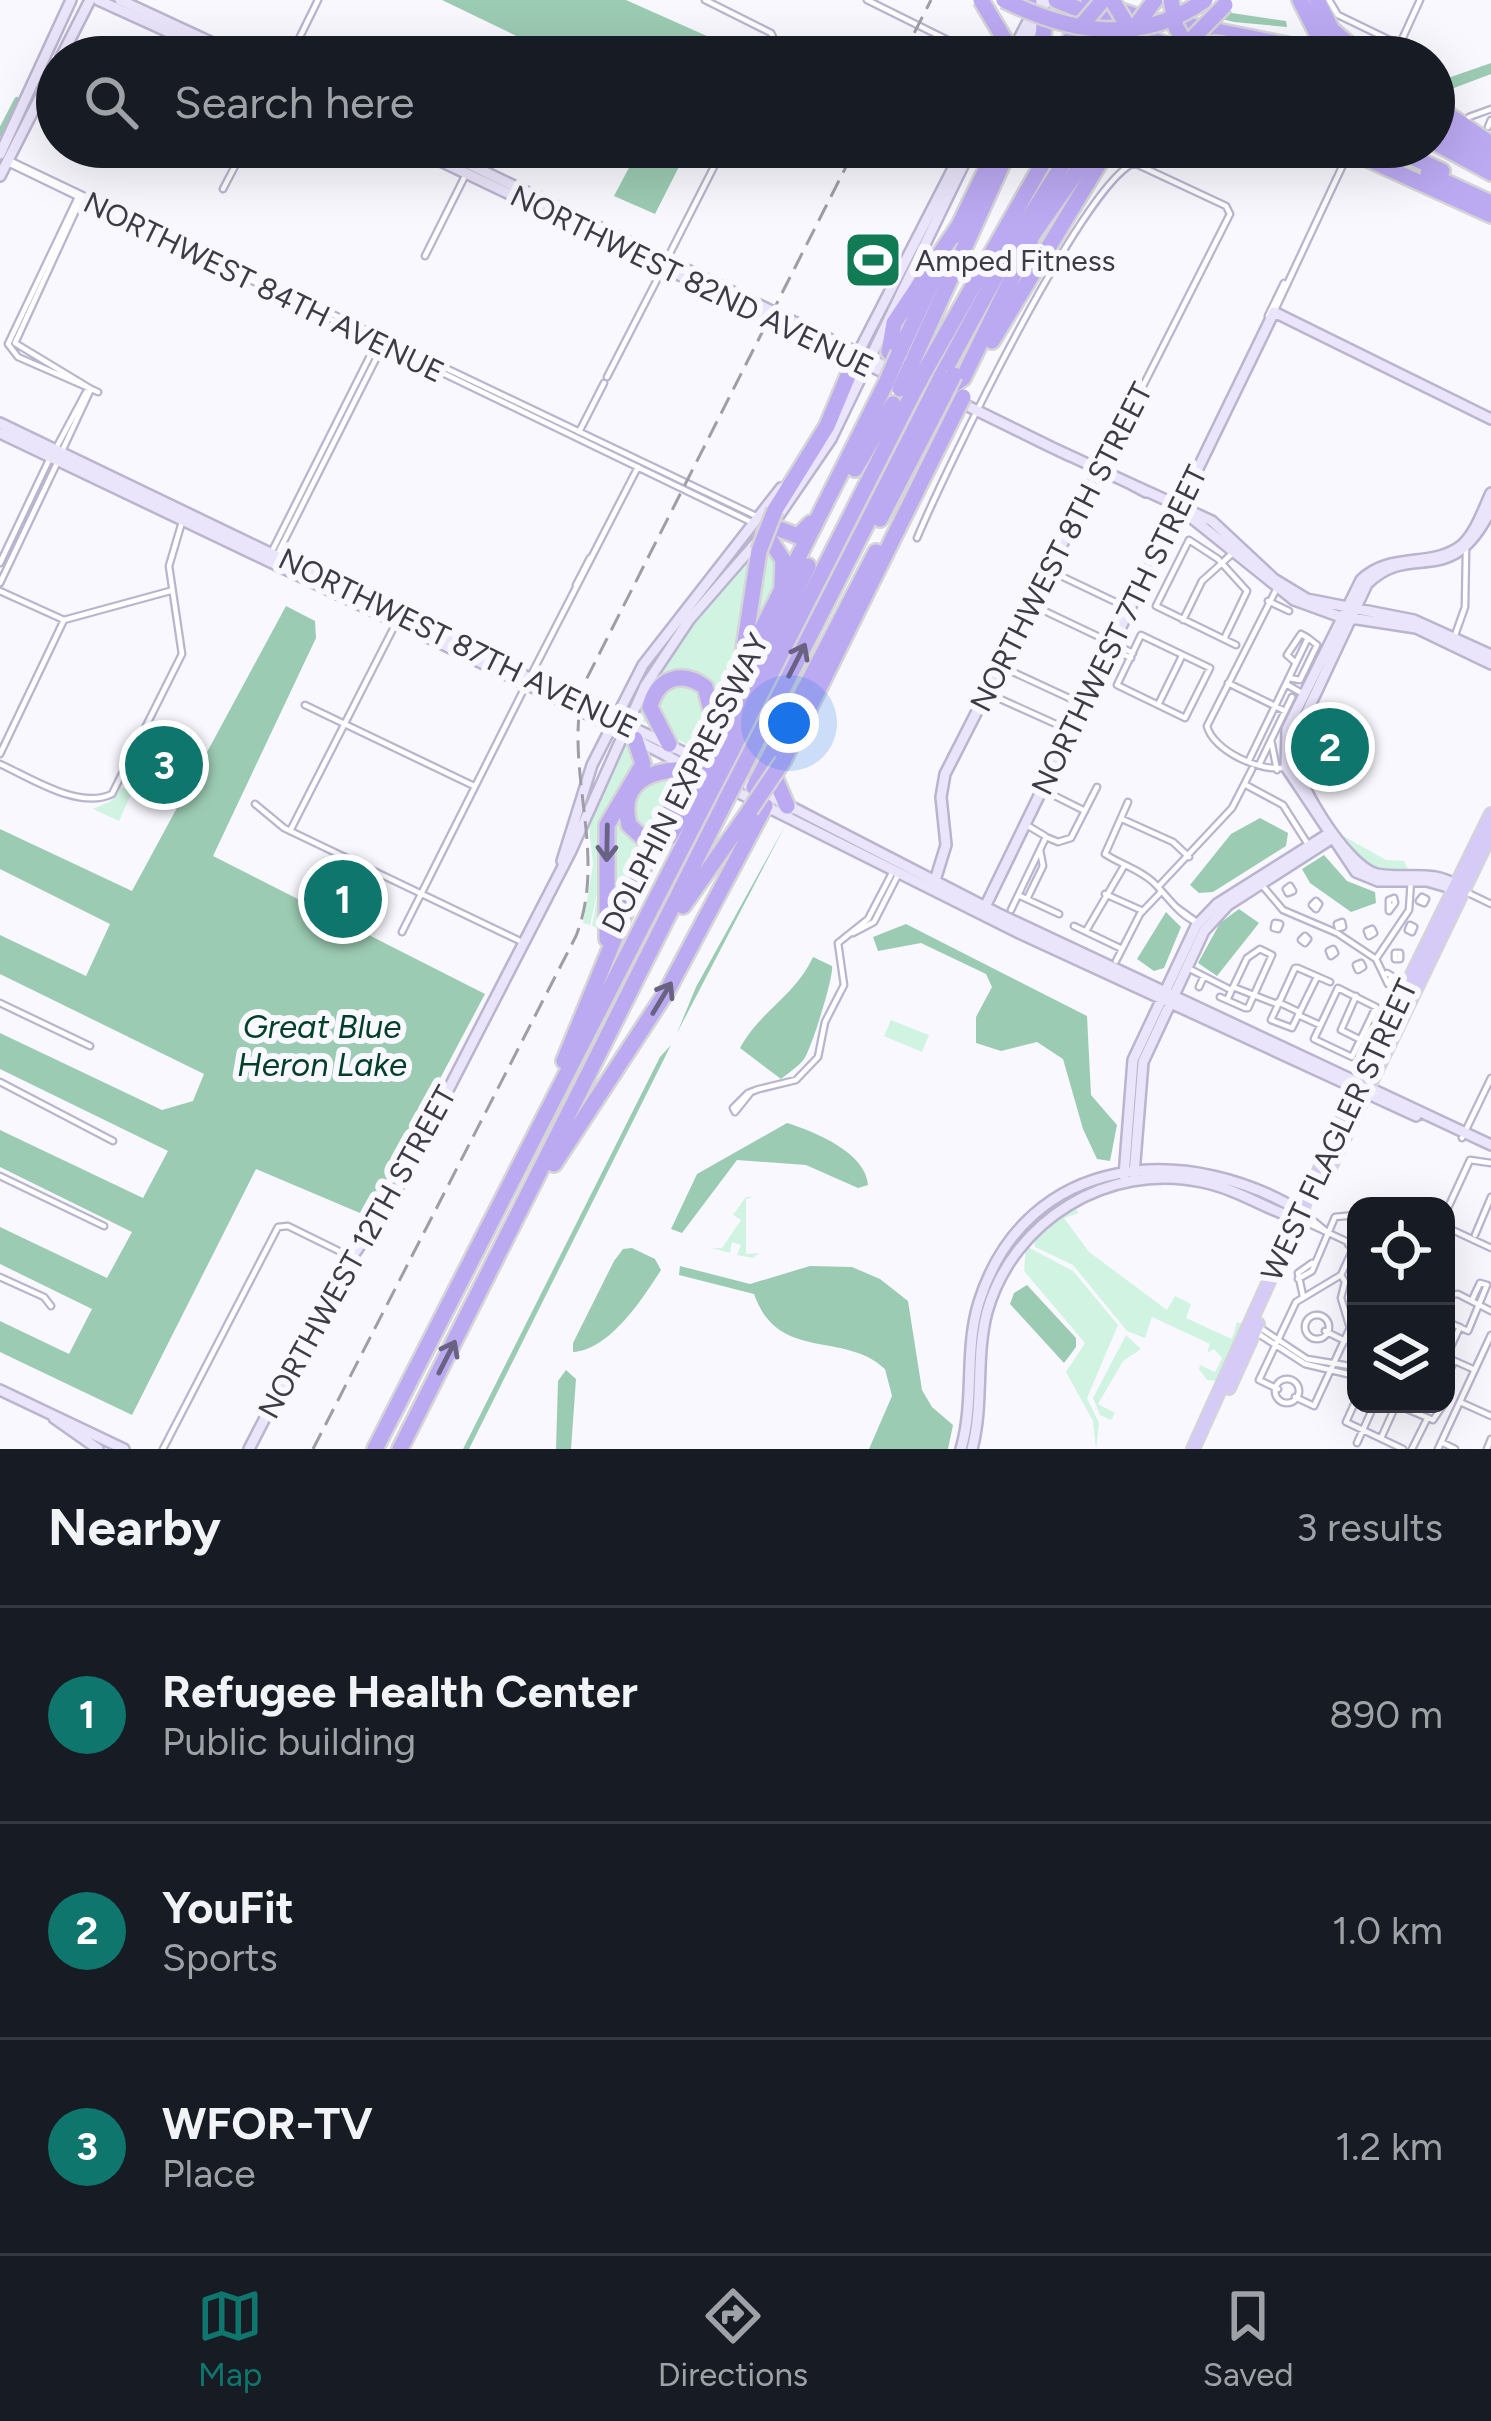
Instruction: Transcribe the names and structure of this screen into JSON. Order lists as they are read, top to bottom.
{
  "streets": {
    "highway": ["DOLPHIN EXPRESSWAY"],
    "main road": ["WEST FLAGLER STREET"],
    "street": [
      "NORTHWEST 82ND AVENUE",
      "NORTHWEST 84TH AVENUE",
      "NORTHWEST 8TH STREET",
      "NORTHWEST 7TH STREET",
      "NORTHWEST 87TH AVENUE",
      "NORTHWEST 12TH STREET"
    ]
  },
  "crossings": [
    ["NORTHWEST 82ND AVENUE", "NORTHWEST 8TH STREET"],
    ["NORTHWEST 82ND AVENUE", "NORTHWEST 7TH STREET"],
    ["NORTHWEST 84TH AVENUE", "NORTHWEST 12TH STREET"],
    ["NORTHWEST 8TH STREET", "NORTHWEST 87TH AVENUE"],
    ["NORTHWEST 7TH STREET", "NORTHWEST 87TH AVENUE"],
    ["NORTHWEST 87TH AVENUE", "DOLPHIN EXPRESSWAY"],
    ["NORTHWEST 87TH AVENUE", "WEST FLAGLER STREET"],
    ["NORTHWEST 87TH AVENUE", "NORTHWEST 12TH STREET"]
  ],
  "water": ["Great Blue Heron Lake"],
  "places": {
    "sports": ["Amped Fitness"]
  },
  "page": {
    "search": "Search here",
    "pins": ["2", "3", "1"],
    "heading": ["Nearby", "3 results"],
    "list": [
      {
        "mark": "1",
        "name": "Refugee Health Center",
        "note": "Public building",
        "value": "890 m"
      },
      {
        "mark": "2",
        "name": "YouFit",
        "note": "Sports",
        "value": "1.0 km"
      },
      {
        "mark": "3",
        "name": "WFOR-TV",
        "note": "Place",
        "value": "1.2 km"
      }
    ],
    "nav": ["Map", "Directions", "Saved"]
  }
}
